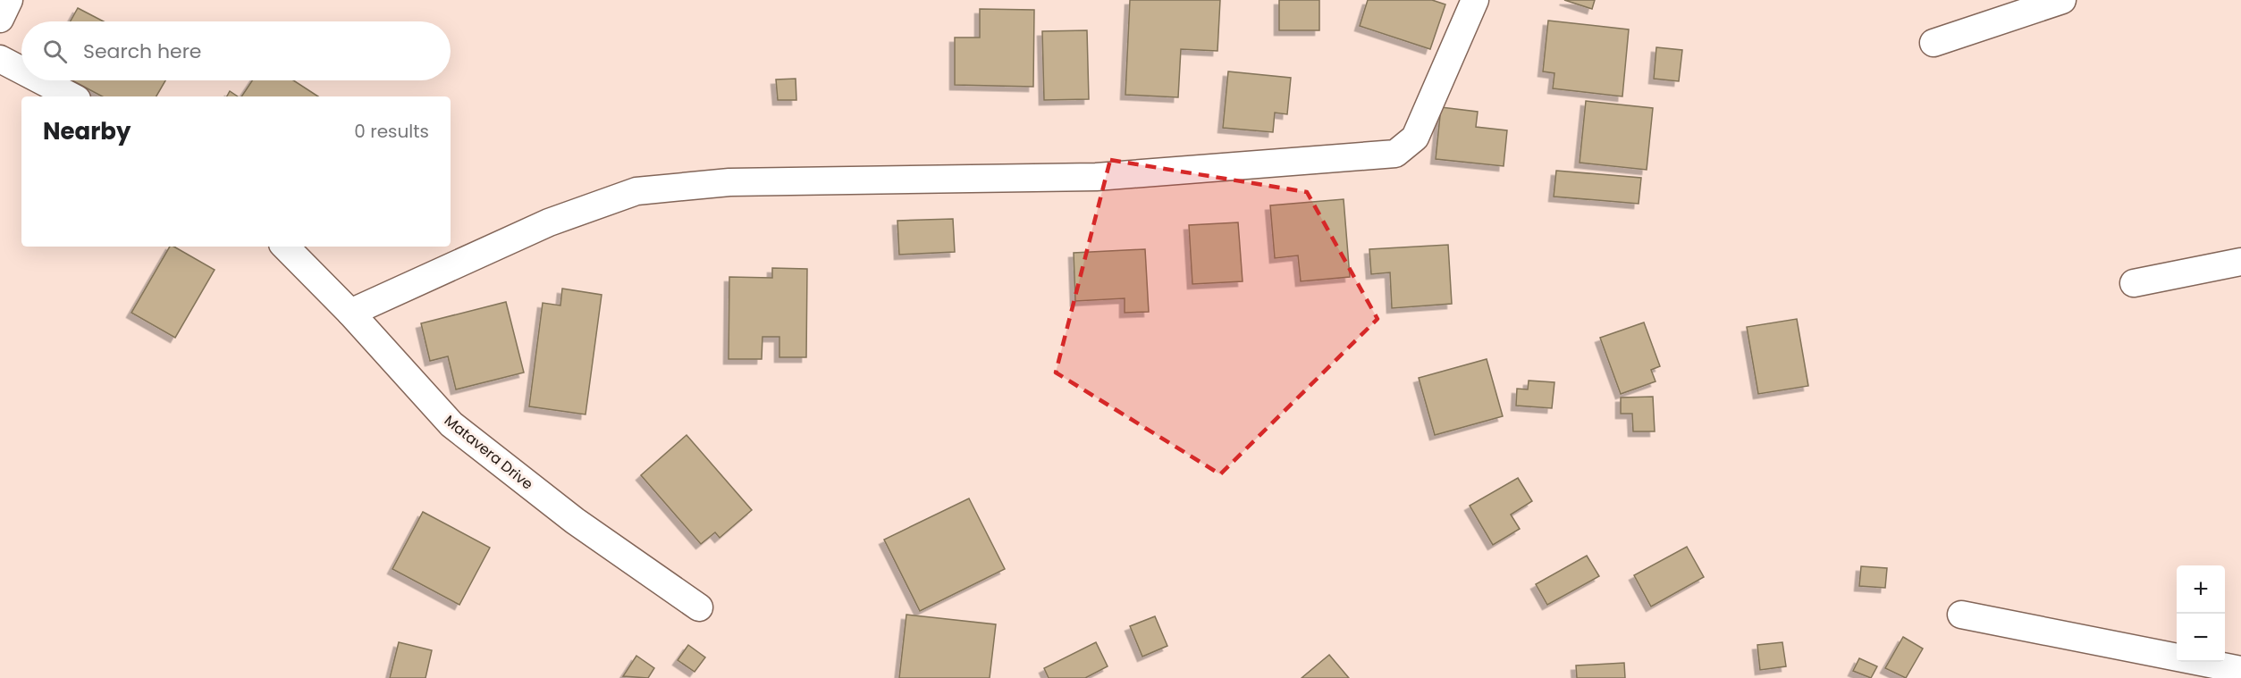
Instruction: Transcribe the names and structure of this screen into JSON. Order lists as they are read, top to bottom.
{
  "streets": {
    "street": ["Matavera Drive"]
  },
  "page": {
    "search": "Search here",
    "heading": ["Nearby", "0 results"],
    "map_buttons": ["+", "−"]
  }
}
